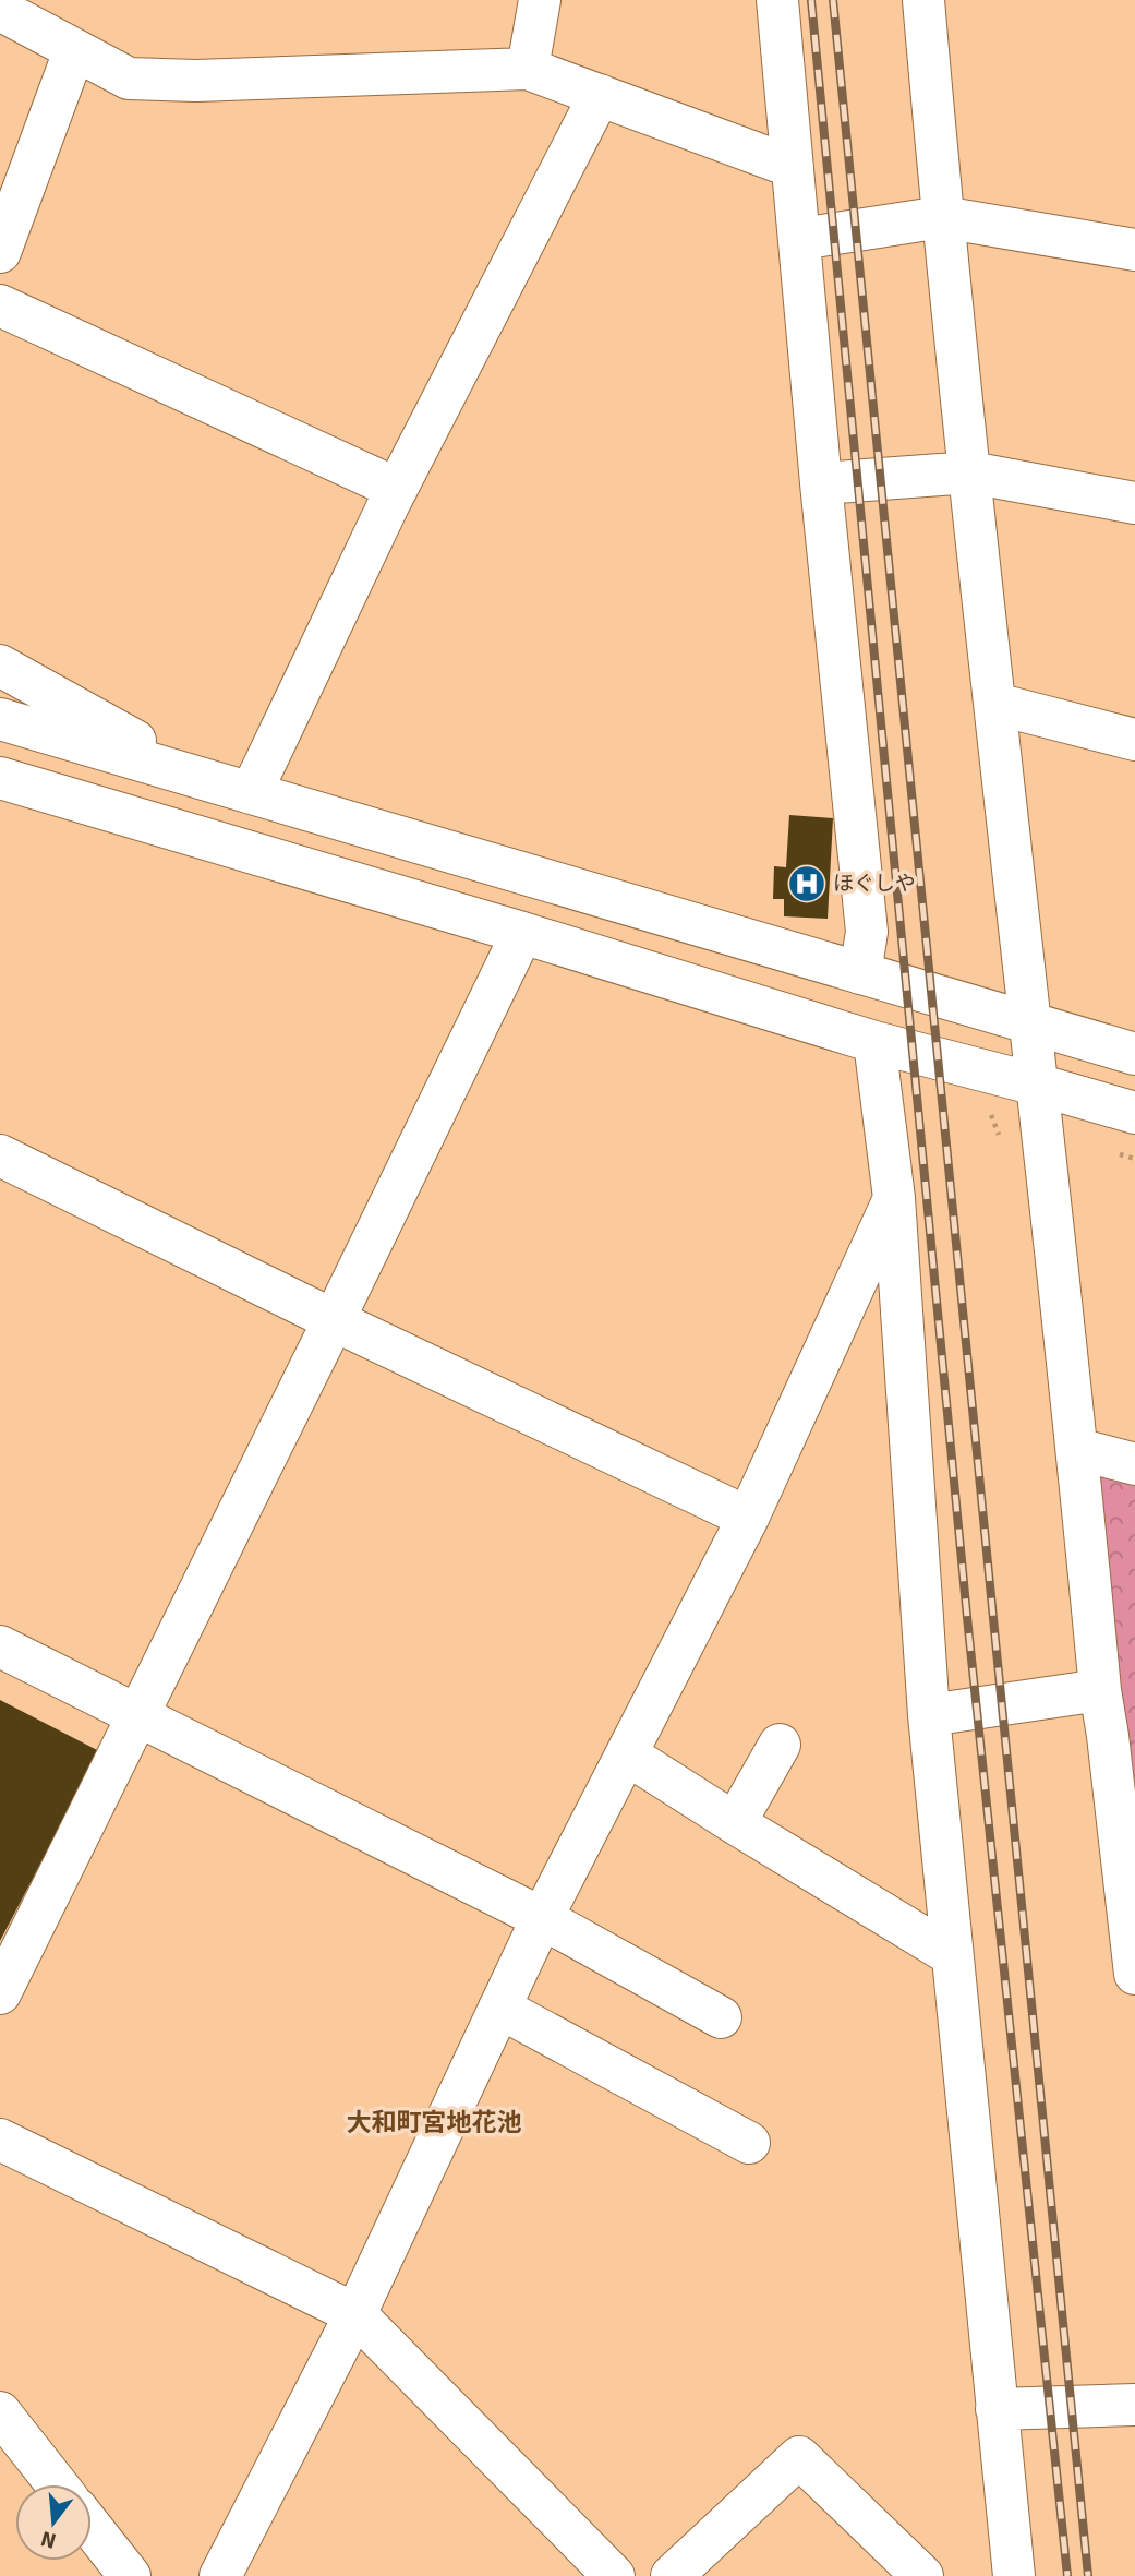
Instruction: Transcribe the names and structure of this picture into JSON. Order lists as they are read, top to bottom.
{
  "districts": ["大和町宮地花池"],
  "places": {
    "hospital": ["ほぐしや"]
  },
  "north": "bottom"
}
